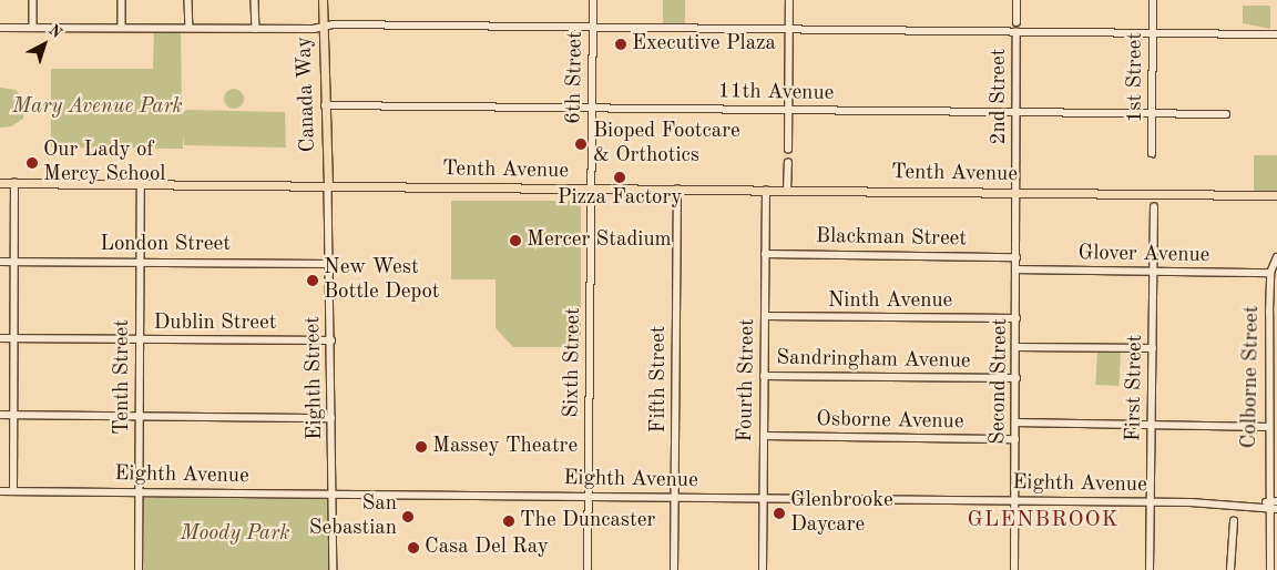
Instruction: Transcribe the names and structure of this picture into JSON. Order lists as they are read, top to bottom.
{
  "streets": {
    "main road": ["Canada Way", "Tenth Avenue"],
    "street": [
      "6th Street",
      "1st Street",
      "11th Avenue",
      "2nd Street",
      "Blackman Street",
      "London Street",
      "Glover Avenue",
      "Ninth Avenue",
      "Dublin Street",
      "Sandringham Avenue",
      "Sixth Street",
      "Tenth Street",
      "Colborne Street",
      "Eighth Street",
      "Fifth Street",
      "Fourth Street",
      "Second Street",
      "First Street",
      "Osborne Avenue",
      "Eighth Avenue"
    ]
  },
  "crossings": [
    ["6th Street", "11th Avenue"],
    ["6th Street", "Tenth Avenue"],
    ["6th Street", "Sixth Street"],
    ["1st Street", "11th Avenue"],
    ["11th Avenue", "Canada Way"],
    ["11th Avenue", "2nd Street"],
    ["Canada Way", "Tenth Avenue"],
    ["Canada Way", "Eighth Street"],
    ["2nd Street", "Tenth Avenue"],
    ["2nd Street", "Second Street"],
    ["Tenth Avenue", "Sixth Street"],
    ["Tenth Avenue", "Tenth Street"],
    ["Tenth Avenue", "Eighth Street"],
    ["Tenth Avenue", "Fifth Street"],
    ["Tenth Avenue", "Fourth Street"],
    ["Tenth Avenue", "Second Street"],
    ["Blackman Street", "Fourth Street"],
    ["Blackman Street", "Second Street"],
    ["London Street", "Tenth Street"],
    ["London Street", "Eighth Street"],
    ["Glover Avenue", "Colborne Street"],
    ["Glover Avenue", "Second Street"],
    ["Glover Avenue", "First Street"],
    ["Ninth Avenue", "Fourth Street"],
    ["Ninth Avenue", "Second Street"],
    ["Dublin Street", "Tenth Street"],
    ["Dublin Street", "Eighth Street"],
    ["Sandringham Avenue", "Fourth Street"],
    ["Sandringham Avenue", "Second Street"],
    ["Sixth Street", "Eighth Avenue"],
    ["Tenth Street", "Eighth Avenue"],
    ["Colborne Street", "Eighth Avenue"],
    ["Eighth Street", "Eighth Avenue"],
    ["Fifth Street", "Eighth Avenue"],
    ["Fourth Street", "Osborne Avenue"],
    ["Fourth Street", "Eighth Avenue"],
    ["Second Street", "Osborne Avenue"],
    ["Second Street", "Eighth Avenue"],
    ["First Street", "Eighth Avenue"]
  ],
  "districts": ["GLENBROOK"],
  "parks": ["Mary Avenue Park", "Moody Park"],
  "places": [
    "Executive Plaza",
    "Bioped Footcare & Orthotics",
    "Our Lady of Mercy School",
    "Pizza Factory",
    "Mercer Stadium",
    "New West Bottle Depot",
    "Massey Theatre",
    "Glenbrooke Daycare",
    "San Sebastian",
    "The Duncaster",
    "Casa Del Ray"
  ],
  "north": "top right"
}
